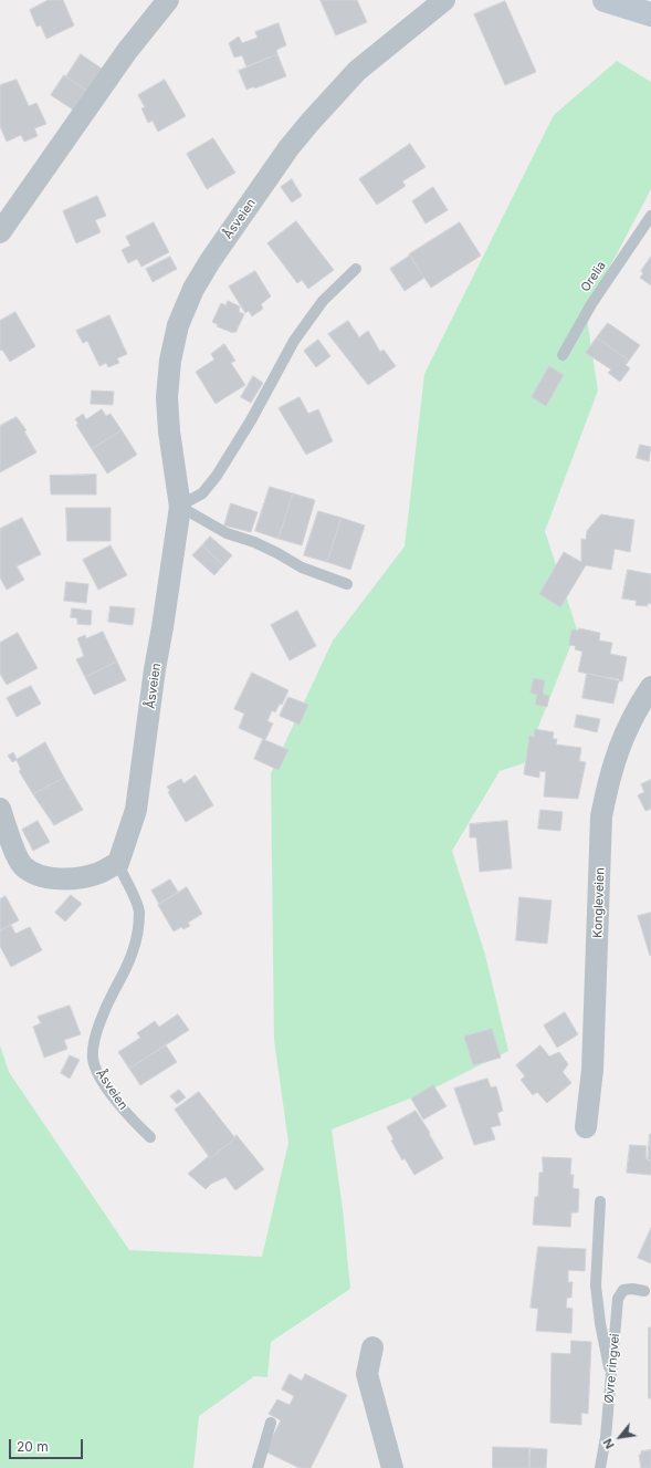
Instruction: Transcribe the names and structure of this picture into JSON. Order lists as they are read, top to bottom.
{
  "streets": {
    "street": ["Åsveien", "Kongleveien"],
    "lane": ["Orelia", "Øvre ringvei"]
  },
  "scale_bar": "20 m",
  "north": "bottom left"
}
